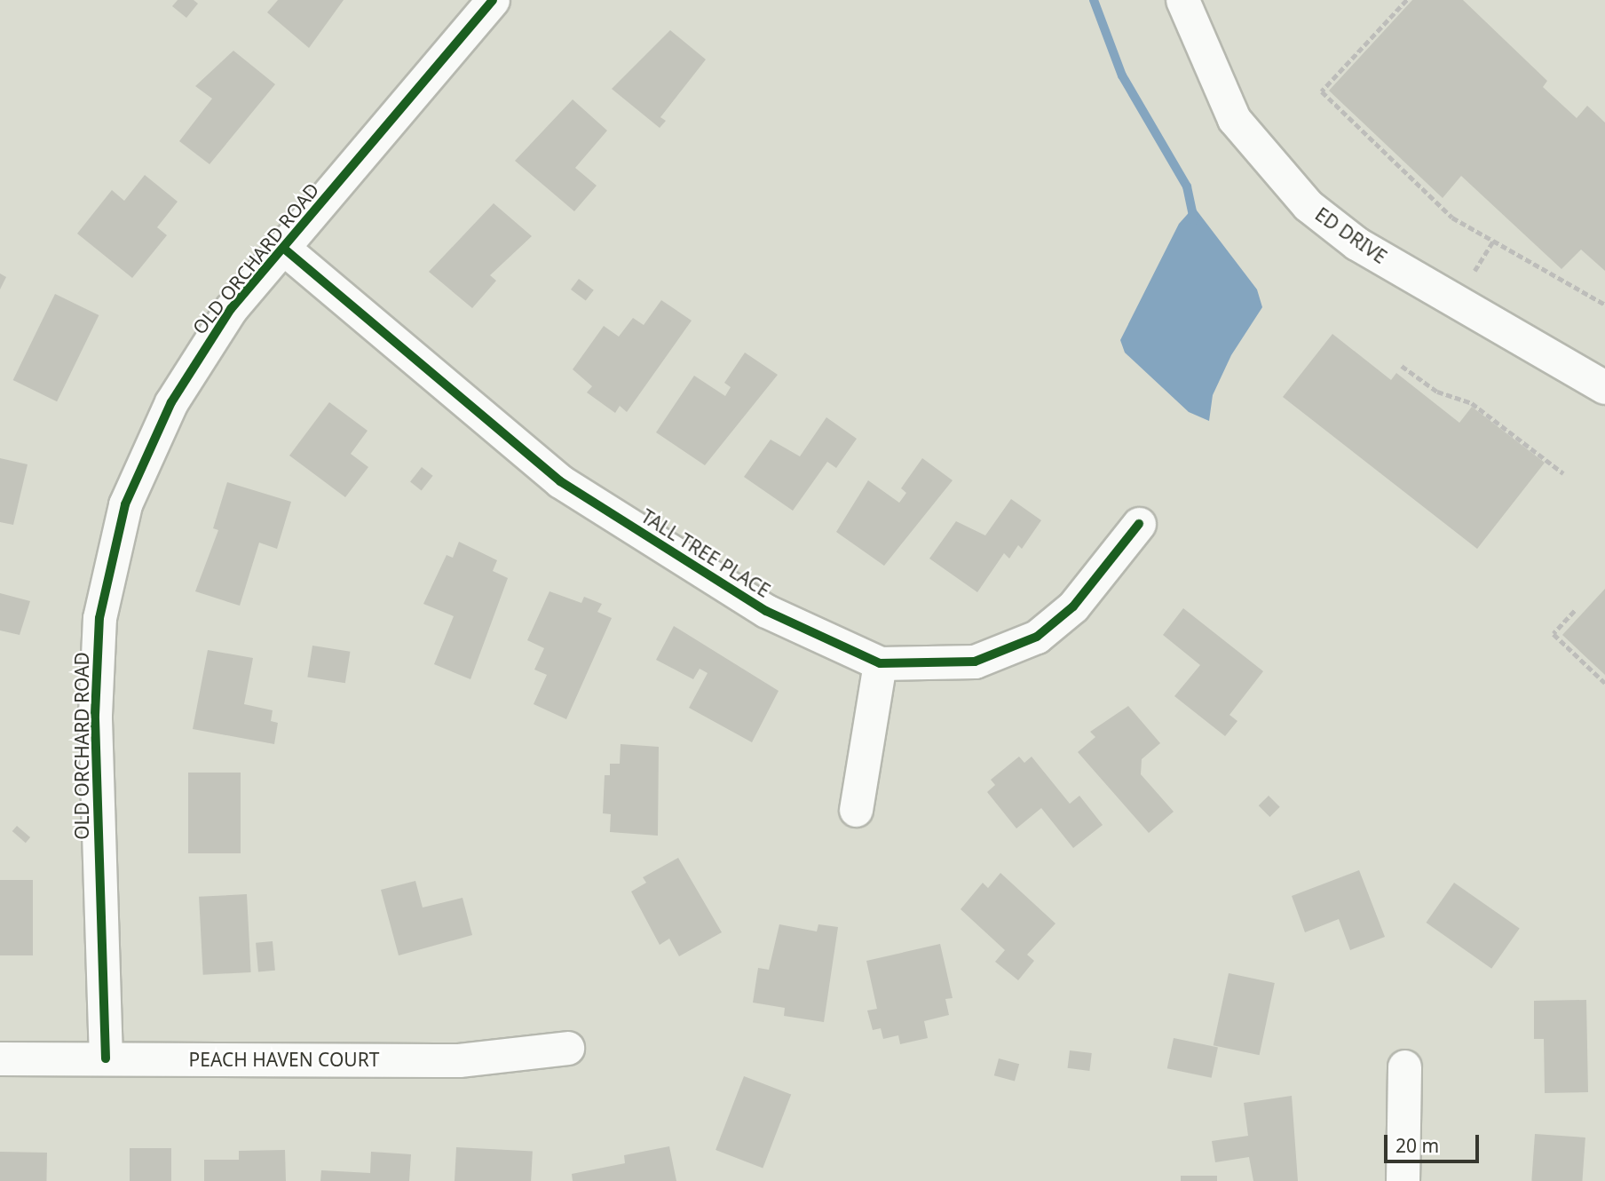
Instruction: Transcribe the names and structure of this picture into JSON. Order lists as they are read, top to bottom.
{
  "streets": {
    "street": [
      "ED DRIVE",
      "OLD ORCHARD ROAD",
      "TALL TREE PLACE",
      "PEACH HAVEN COURT"
    ]
  },
  "crossings": [
    ["OLD ORCHARD ROAD", "TALL TREE PLACE"],
    ["OLD ORCHARD ROAD", "PEACH HAVEN COURT"]
  ],
  "scale_bar": "20 m"
}
